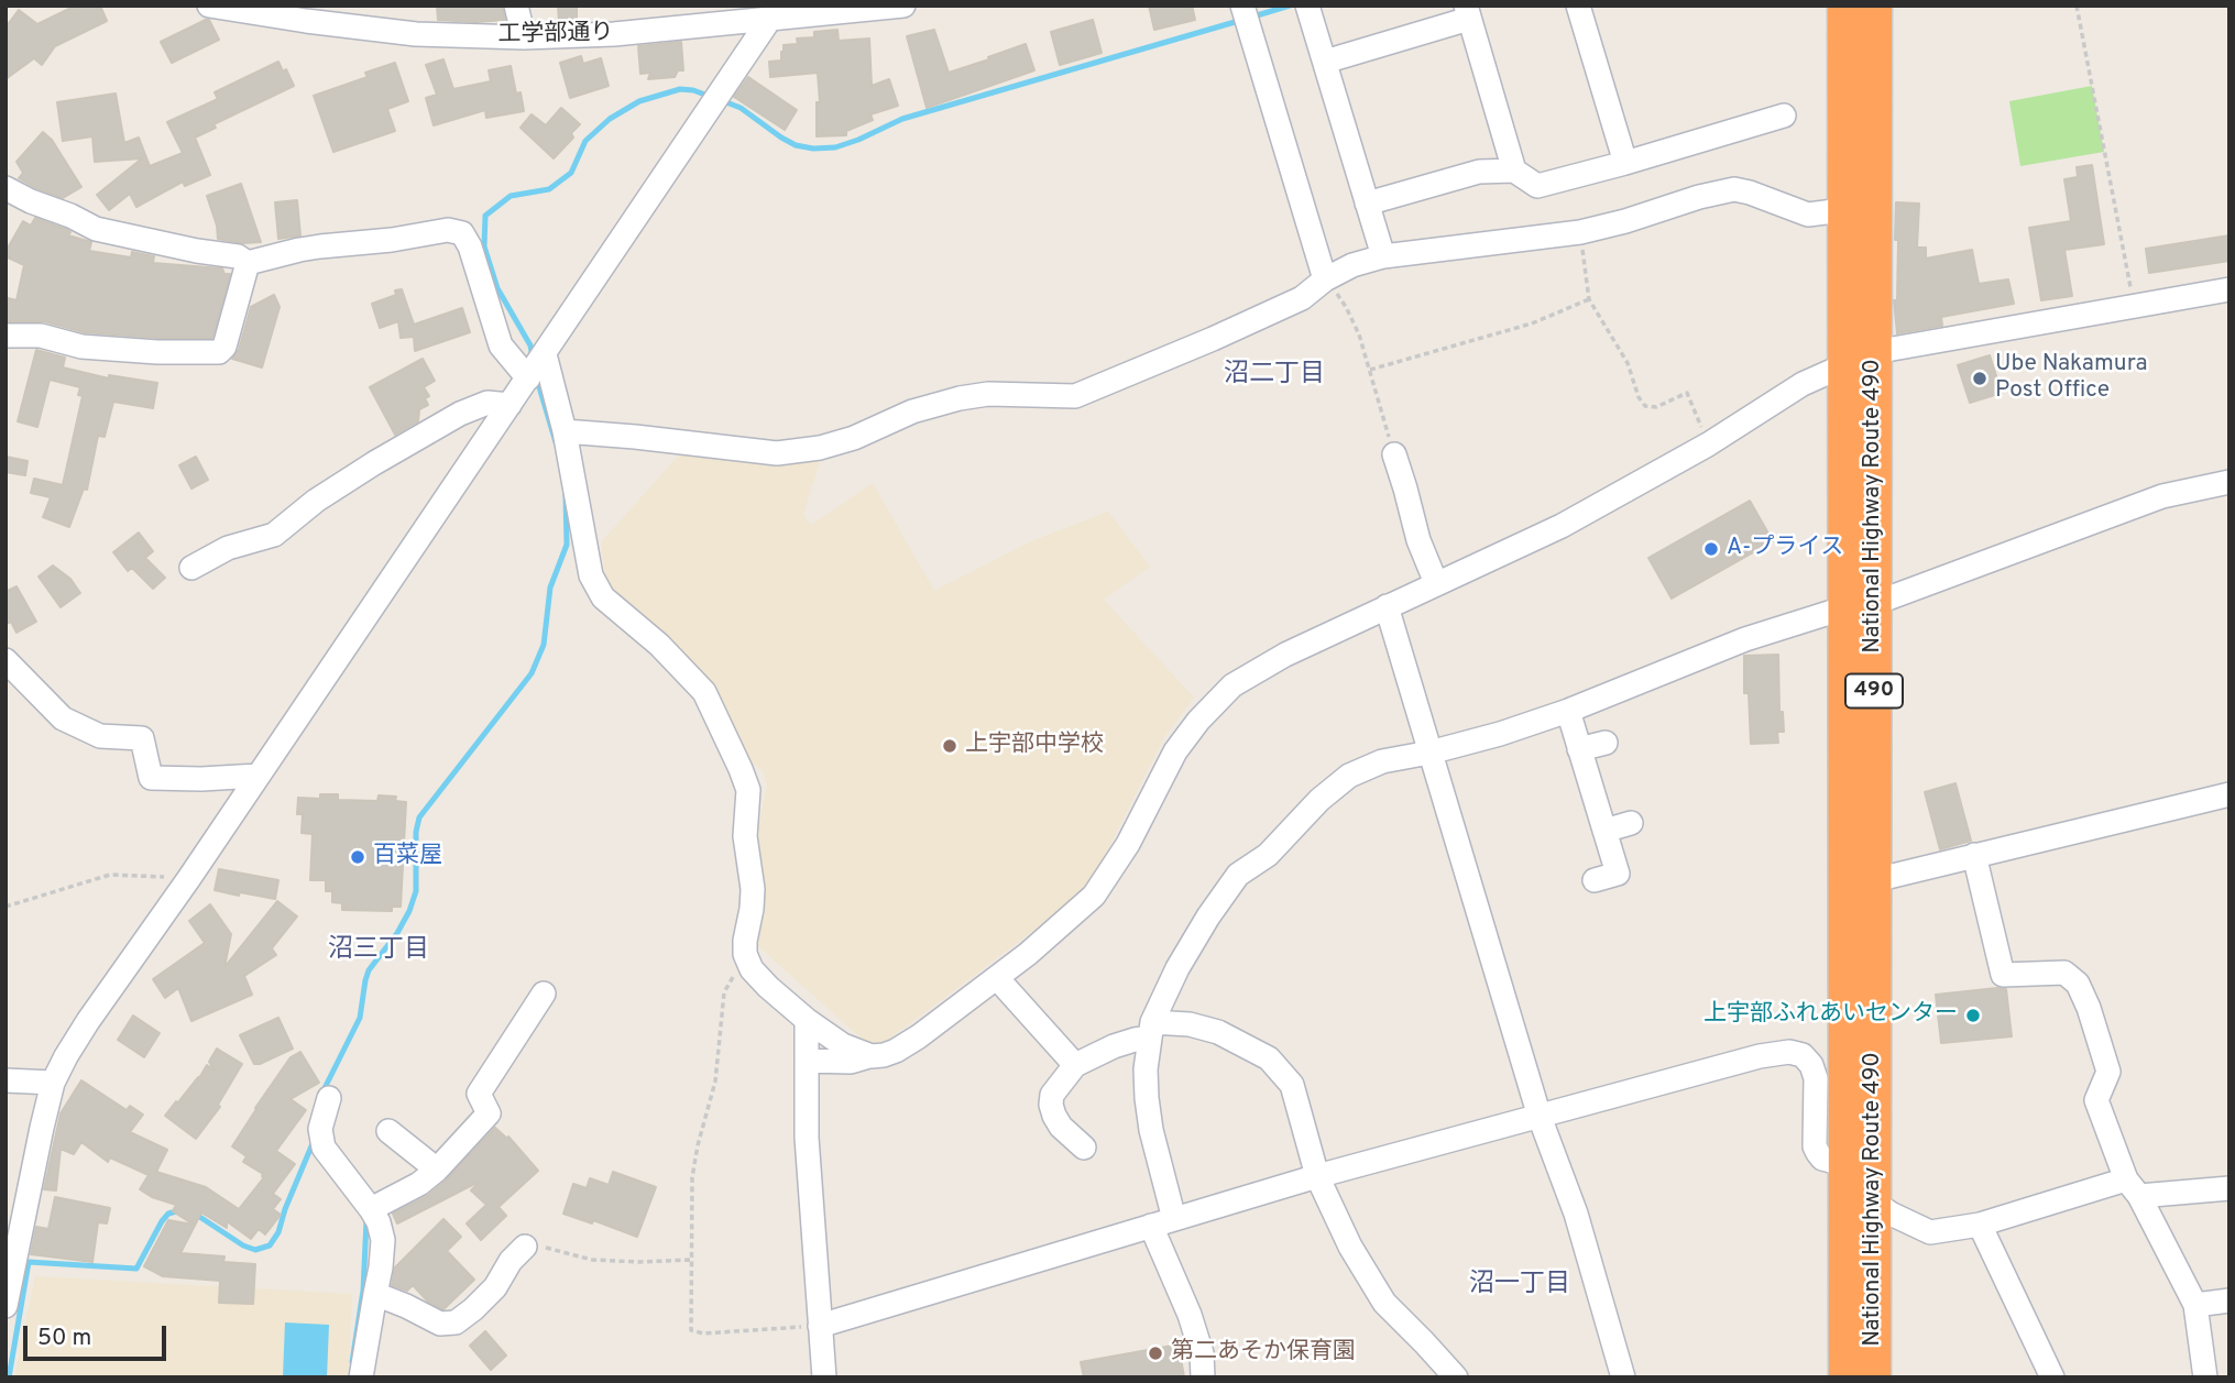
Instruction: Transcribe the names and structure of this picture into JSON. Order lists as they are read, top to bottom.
{
  "streets": {
    "highway": ["National Highway Route 490", "490"],
    "street": ["工学部通り"]
  },
  "districts": ["沼二丁目", "沼三丁目", "沼一丁目"],
  "places": [
    "Ube Nakamura Post Office",
    "A-プライス",
    "上宇部中学校",
    "百菜屋",
    "上宇部ふれあいセンター",
    "第二あそか保育園"
  ],
  "scale_bar": "50 m"
}
